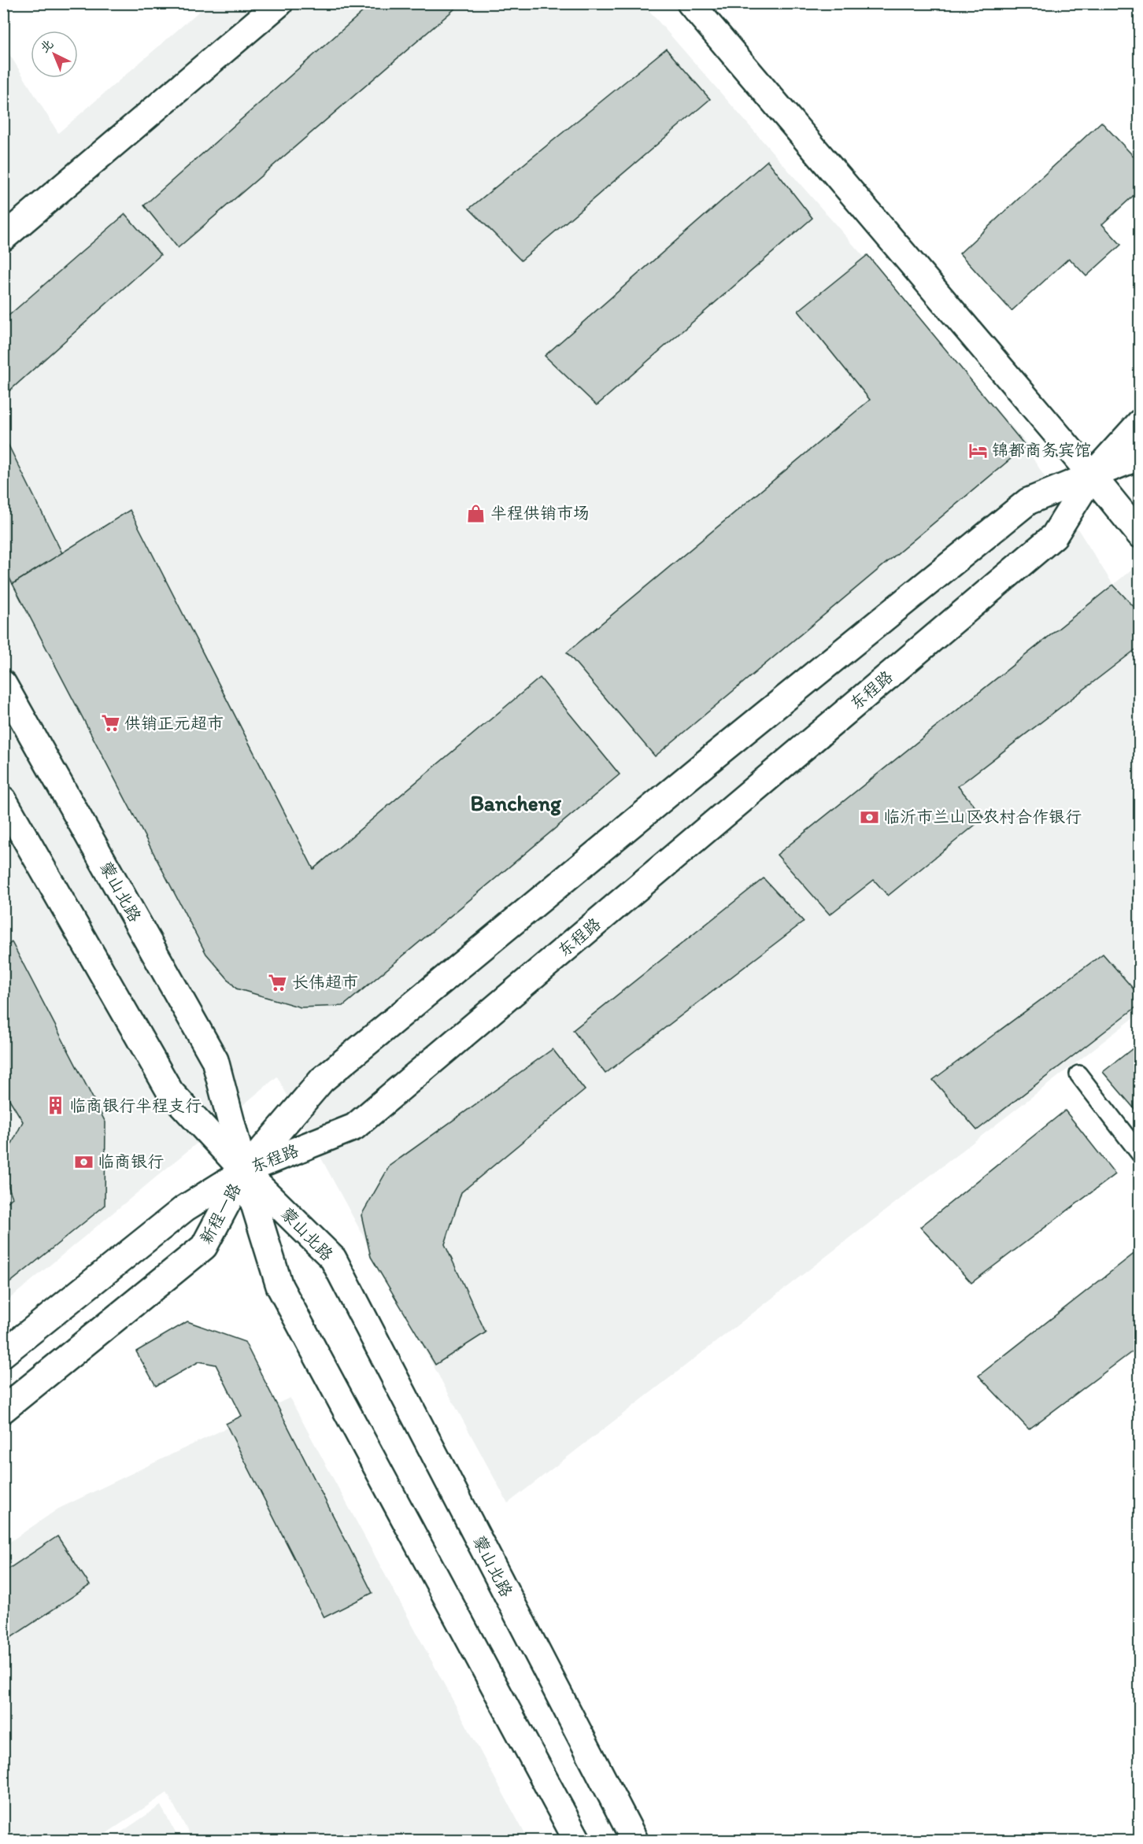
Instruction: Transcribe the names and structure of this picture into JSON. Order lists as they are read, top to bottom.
{
  "streets": {
    "main road": ["东程路", "蒙山北路", "新程一路"]
  },
  "crossings": [
    ["东程路", "蒙山北路"],
    ["东程路", "新程一路"],
    ["蒙山北路", "新程一路"]
  ],
  "districts": ["Bancheng"],
  "places": {
    "hotel": ["锦都商务宾馆"],
    "shop": ["半程供销市场"],
    "supermarket": ["供销正元超市", "长伟超市"],
    "bank": ["临沂市兰山区农村合作银行", "临商银行"],
    "building": ["临商银行半程支行"]
  },
  "north": "top left"
}
